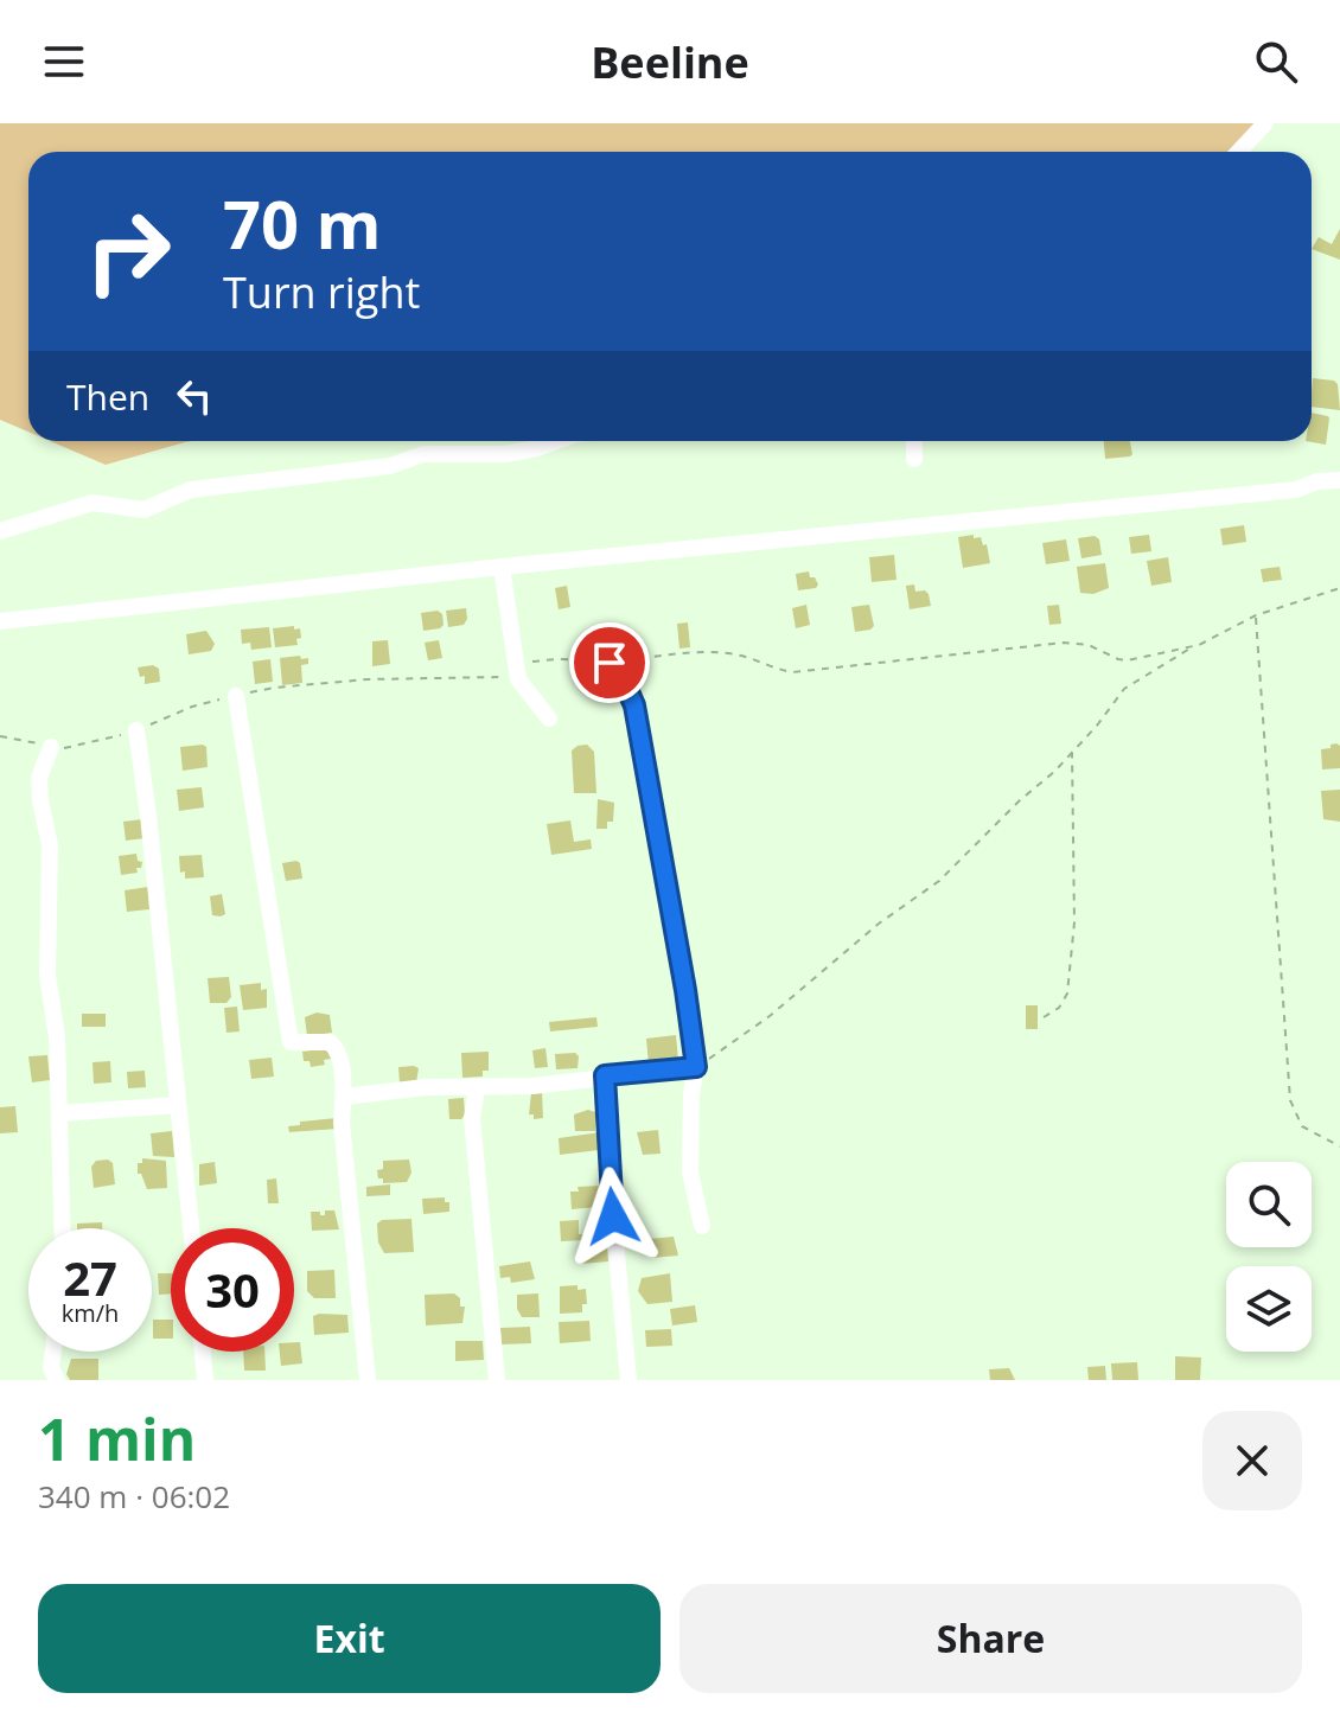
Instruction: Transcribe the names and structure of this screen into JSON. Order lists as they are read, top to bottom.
{
  "page": {
    "header": "Beeline",
    "turn": ["70 m", "Turn right"],
    "then": "Then",
    "speed": "27 km/h",
    "limit": "30",
    "heading": ["1 min", "340 m · 06:02"],
    "buttons": ["Exit", "Share"]
  }
}
